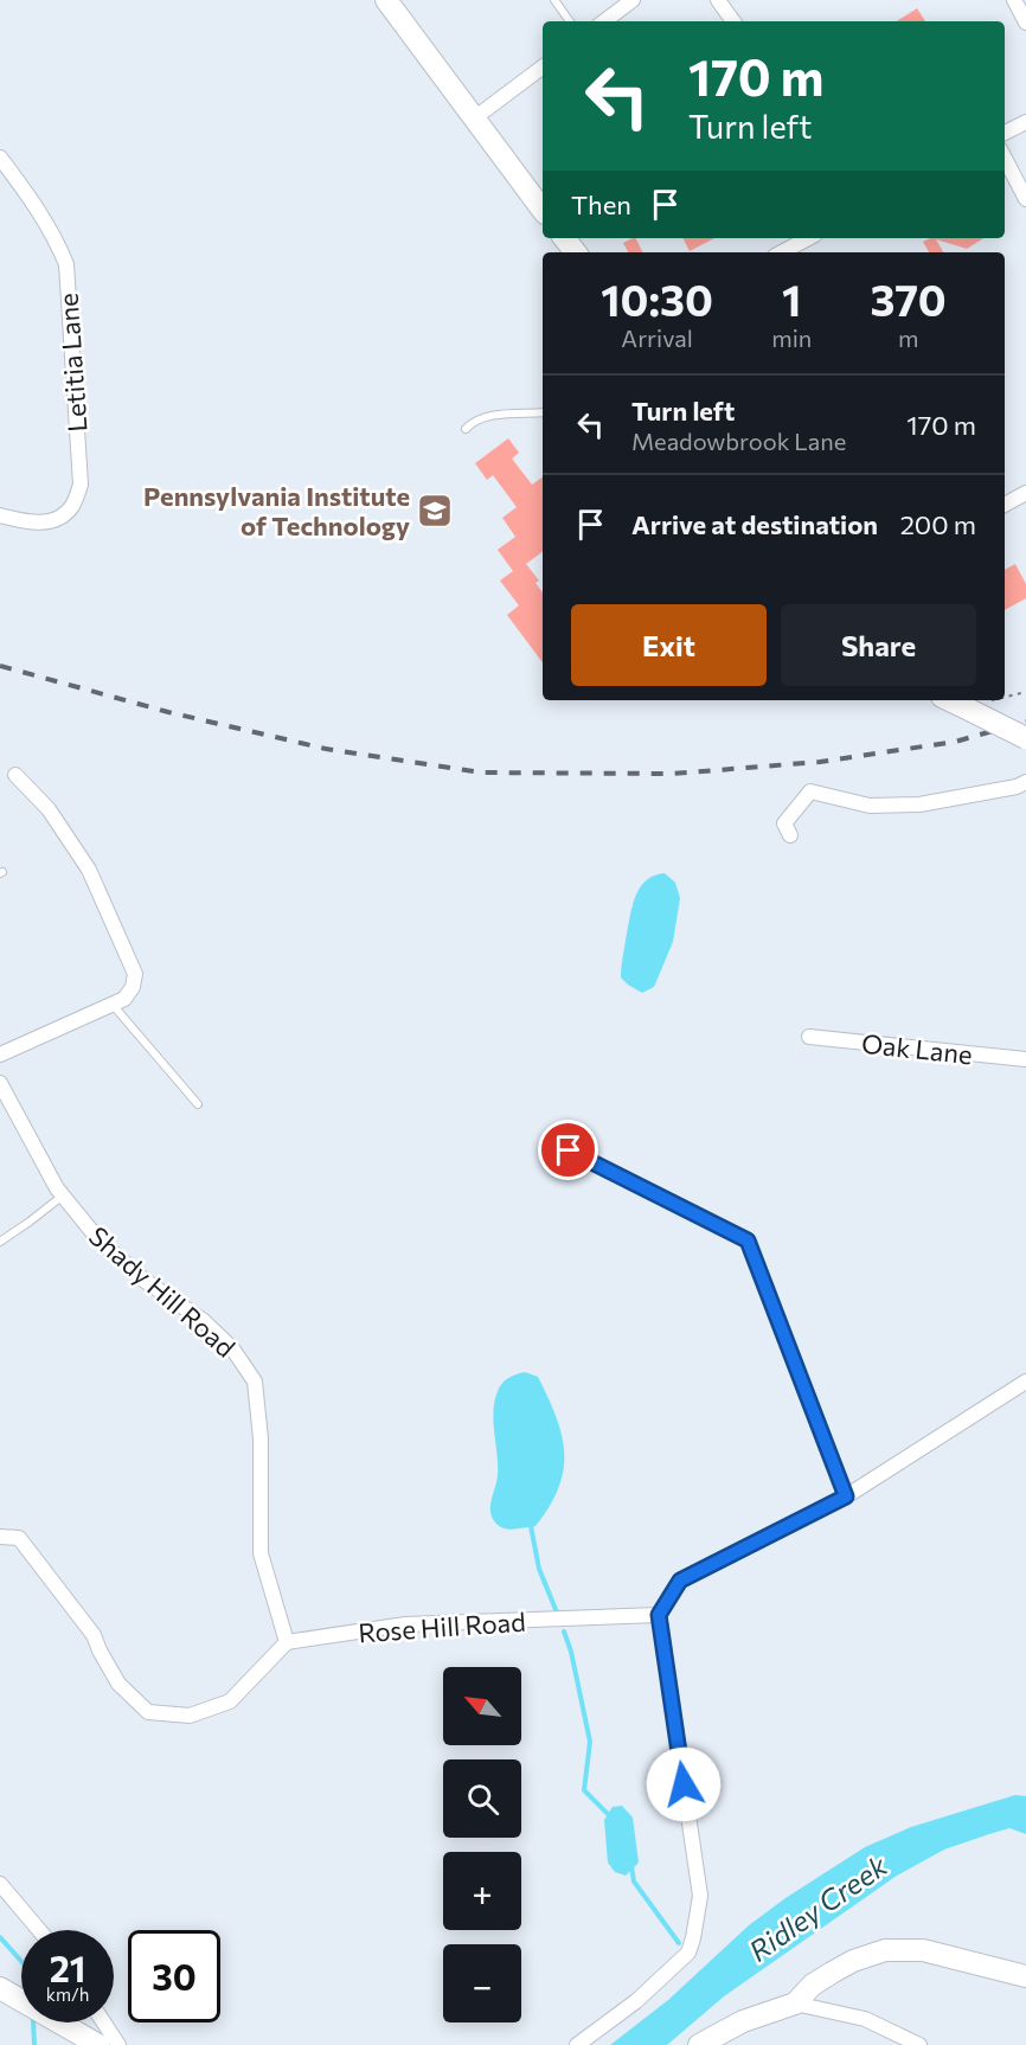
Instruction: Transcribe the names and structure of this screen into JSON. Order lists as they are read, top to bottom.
{
  "streets": {
    "street": [
      "Letitia Lane",
      "Oak Lane",
      "Shady Hill Road",
      "Rose Hill Road"
    ]
  },
  "crossings": [
    ["Shady Hill Road", "Rose Hill Road"]
  ],
  "water": ["Ridley Creek"],
  "places": {
    "school or university": ["Pennsylvania Institute of Technology"]
  },
  "north": "top left",
  "page": {
    "turn": ["170 m", "Turn left"],
    "then": "Then",
    "eta": [
      "10:30",
      "Arrival",
      "1",
      "min",
      "370",
      "m"
    ],
    "list": [
      {
        "name": "Turn left",
        "note": "Meadowbrook Lane",
        "value": "170 m"
      },
      {
        "name": "Arrive at destination",
        "value": "200 m"
      }
    ],
    "buttons": ["Exit", "Share"],
    "map_buttons": ["+", "−"],
    "speed": "21 km/h",
    "limit": "30"
  }
}
